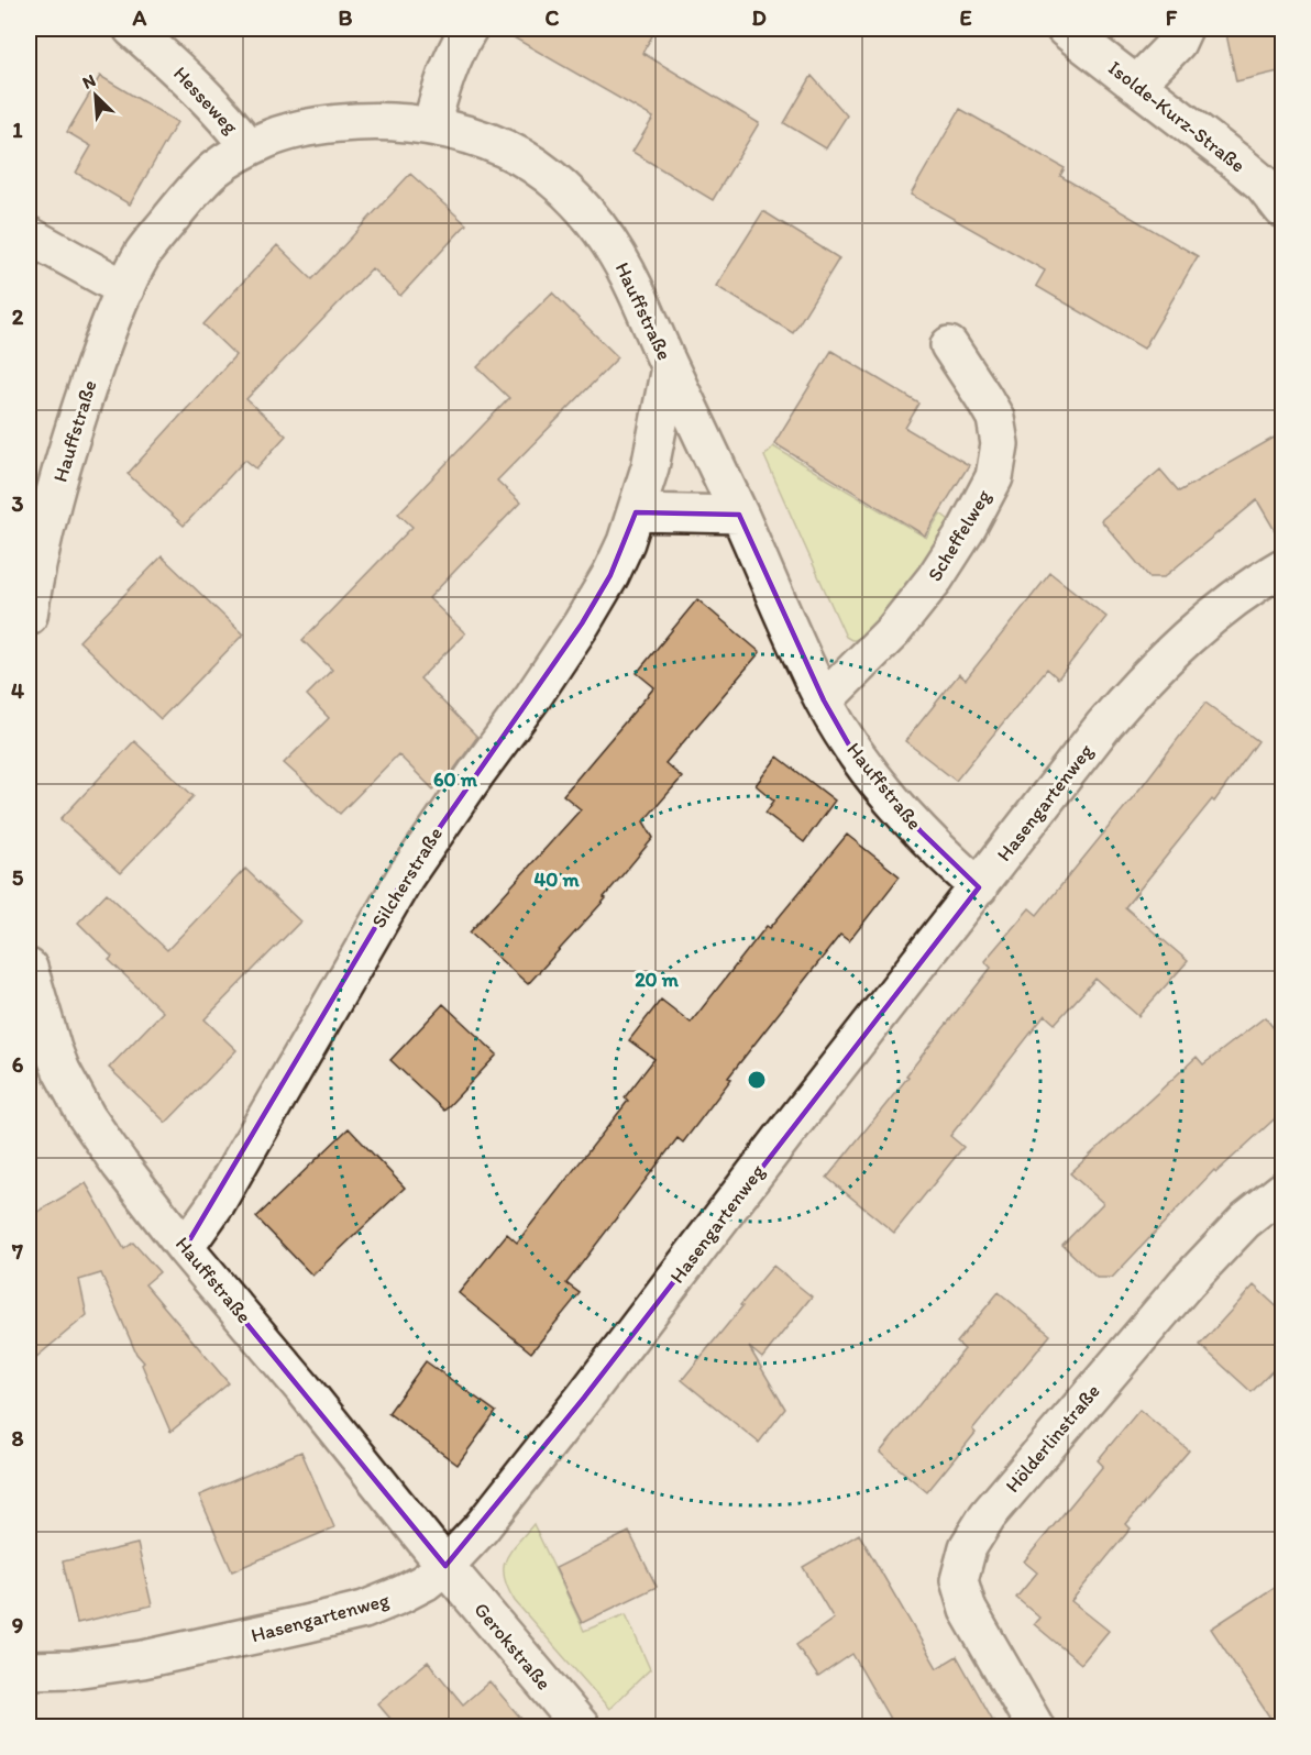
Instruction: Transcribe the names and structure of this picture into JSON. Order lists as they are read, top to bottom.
{
  "streets": {
    "street": [
      "Hesseweg",
      "Isolde-Kurz-Straße",
      "Hauffstraße",
      "Scheffelweg",
      "Hasengartenweg",
      "Silcherstraße",
      "Hölderlinstraße",
      "Gerokstraße"
    ]
  },
  "crossings": [
    ["Hesseweg", "Hauffstraße"],
    ["Hauffstraße", "Scheffelweg"],
    ["Hauffstraße", "Hasengartenweg"],
    ["Hauffstraße", "Silcherstraße"],
    ["Hauffstraße", "Gerokstraße"],
    ["Hasengartenweg", "Gerokstraße"]
  ],
  "north": "top left",
  "grid": {
    "columns": [
      "A",
      "B",
      "C",
      "D",
      "E",
      "F"
    ],
    "rows": [
      "1",
      "2",
      "3",
      "4",
      "5",
      "6",
      "7",
      "8",
      "9"
    ]
  },
  "rings": ["60 m", "40 m", "20 m"]
}
